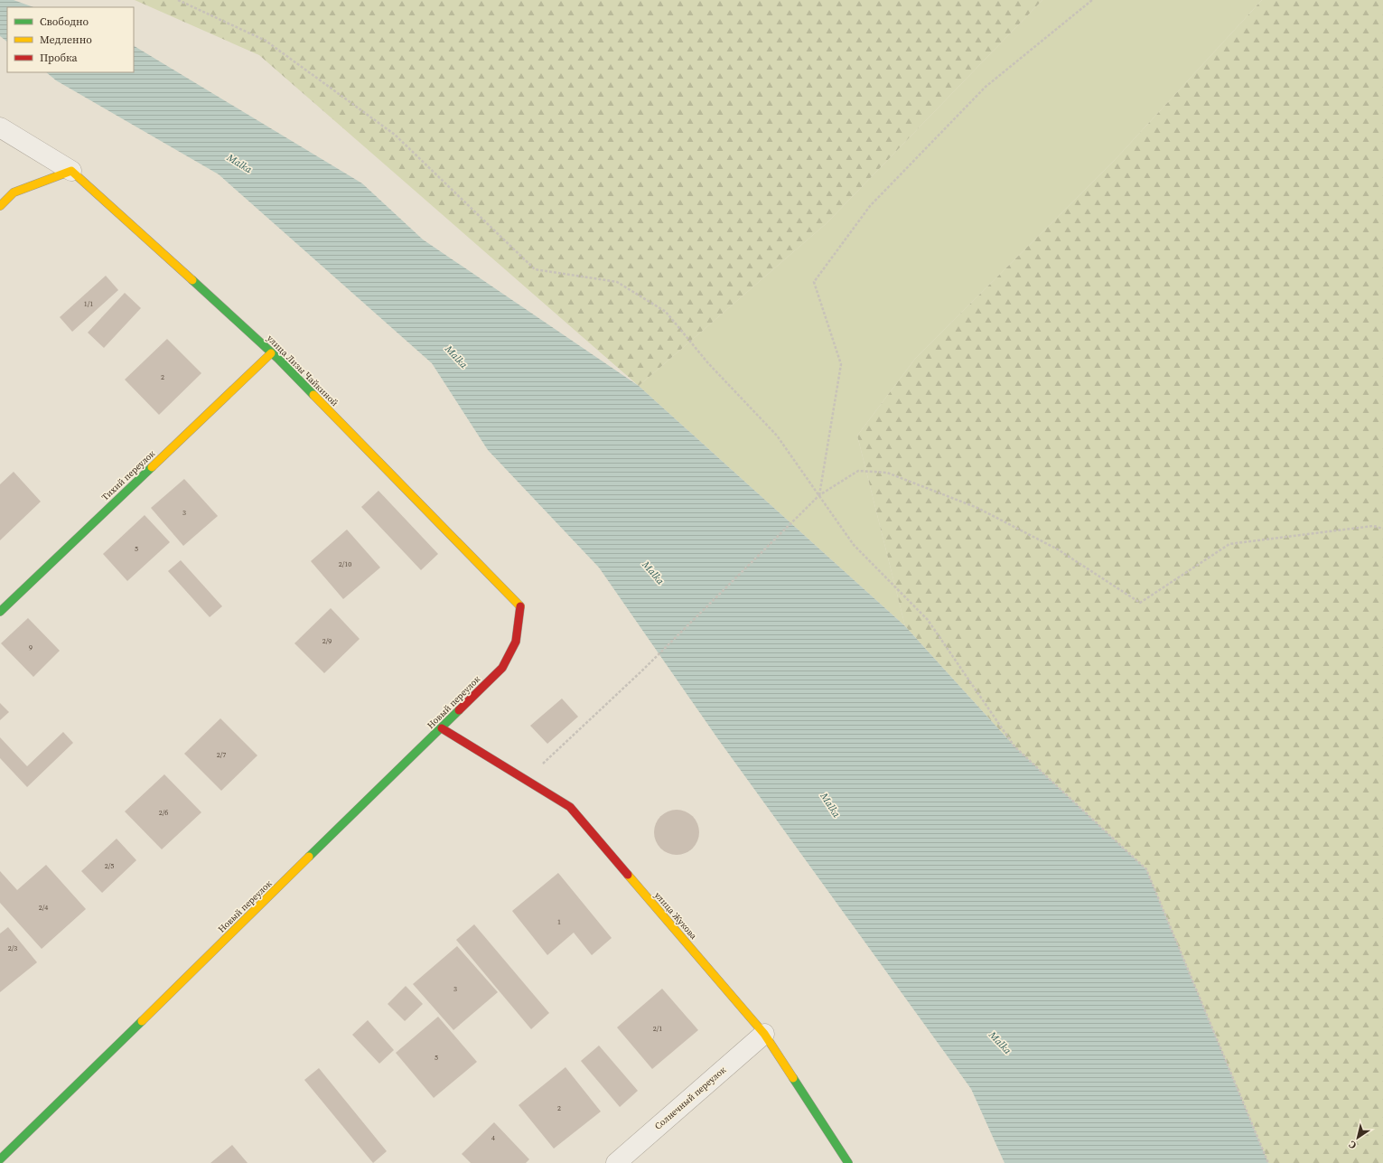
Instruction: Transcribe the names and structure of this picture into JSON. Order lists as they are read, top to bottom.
{
  "streets": {
    "street": [
      "улица Лизы Чайкиной",
      "Тихий переулок",
      "Новый переулок",
      "улица Жукова",
      "Солнечный переулок"
    ]
  },
  "crossings": [
    ["улица Лизы Чайкиной", "Тихий переулок"],
    ["улица Лизы Чайкиной", "Новый переулок"],
    ["Новый переулок", "улица Жукова"],
    ["улица Жукова", "Солнечный переулок"]
  ],
  "water": ["Malka"],
  "house_numbers": [
    "1/1",
    "2",
    "3",
    "5",
    "2/10",
    "2/9",
    "9",
    "2/7",
    "2/6",
    "2/5",
    "2/4",
    "1",
    "2/3",
    "3",
    "2/1",
    "5",
    "2",
    "4"
  ],
  "legend": ["Свободно", "Медленно", "Пробка"],
  "north": "bottom left"
}
